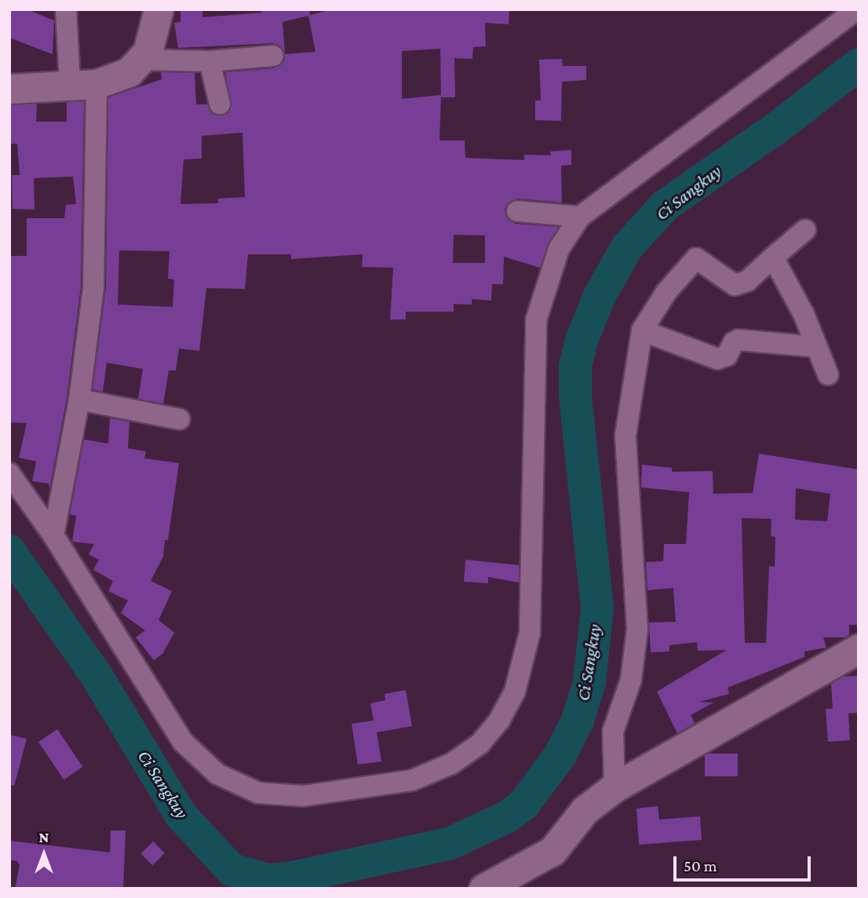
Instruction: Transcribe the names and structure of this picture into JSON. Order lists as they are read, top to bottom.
{
  "water": ["Ci Sangkuy"],
  "scale_bar": "50 m",
  "north": "top"
}
